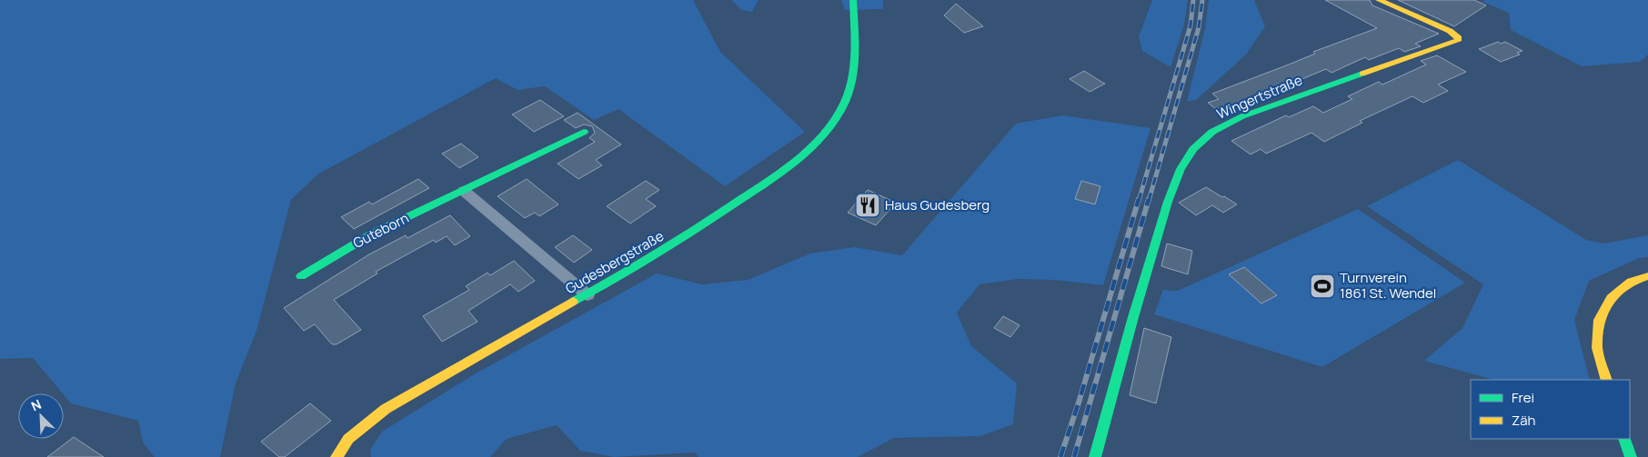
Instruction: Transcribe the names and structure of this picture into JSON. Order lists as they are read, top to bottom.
{
  "streets": {
    "street": ["Wingertstraße", "Guteborn", "Gudesbergstraße"]
  },
  "places": {
    "restaurant": ["Haus Gudesberg"],
    "sports": ["Turnverein 1861 St. Wendel"]
  },
  "legend": ["Frei", "Zäh"],
  "north": "top left"
}
